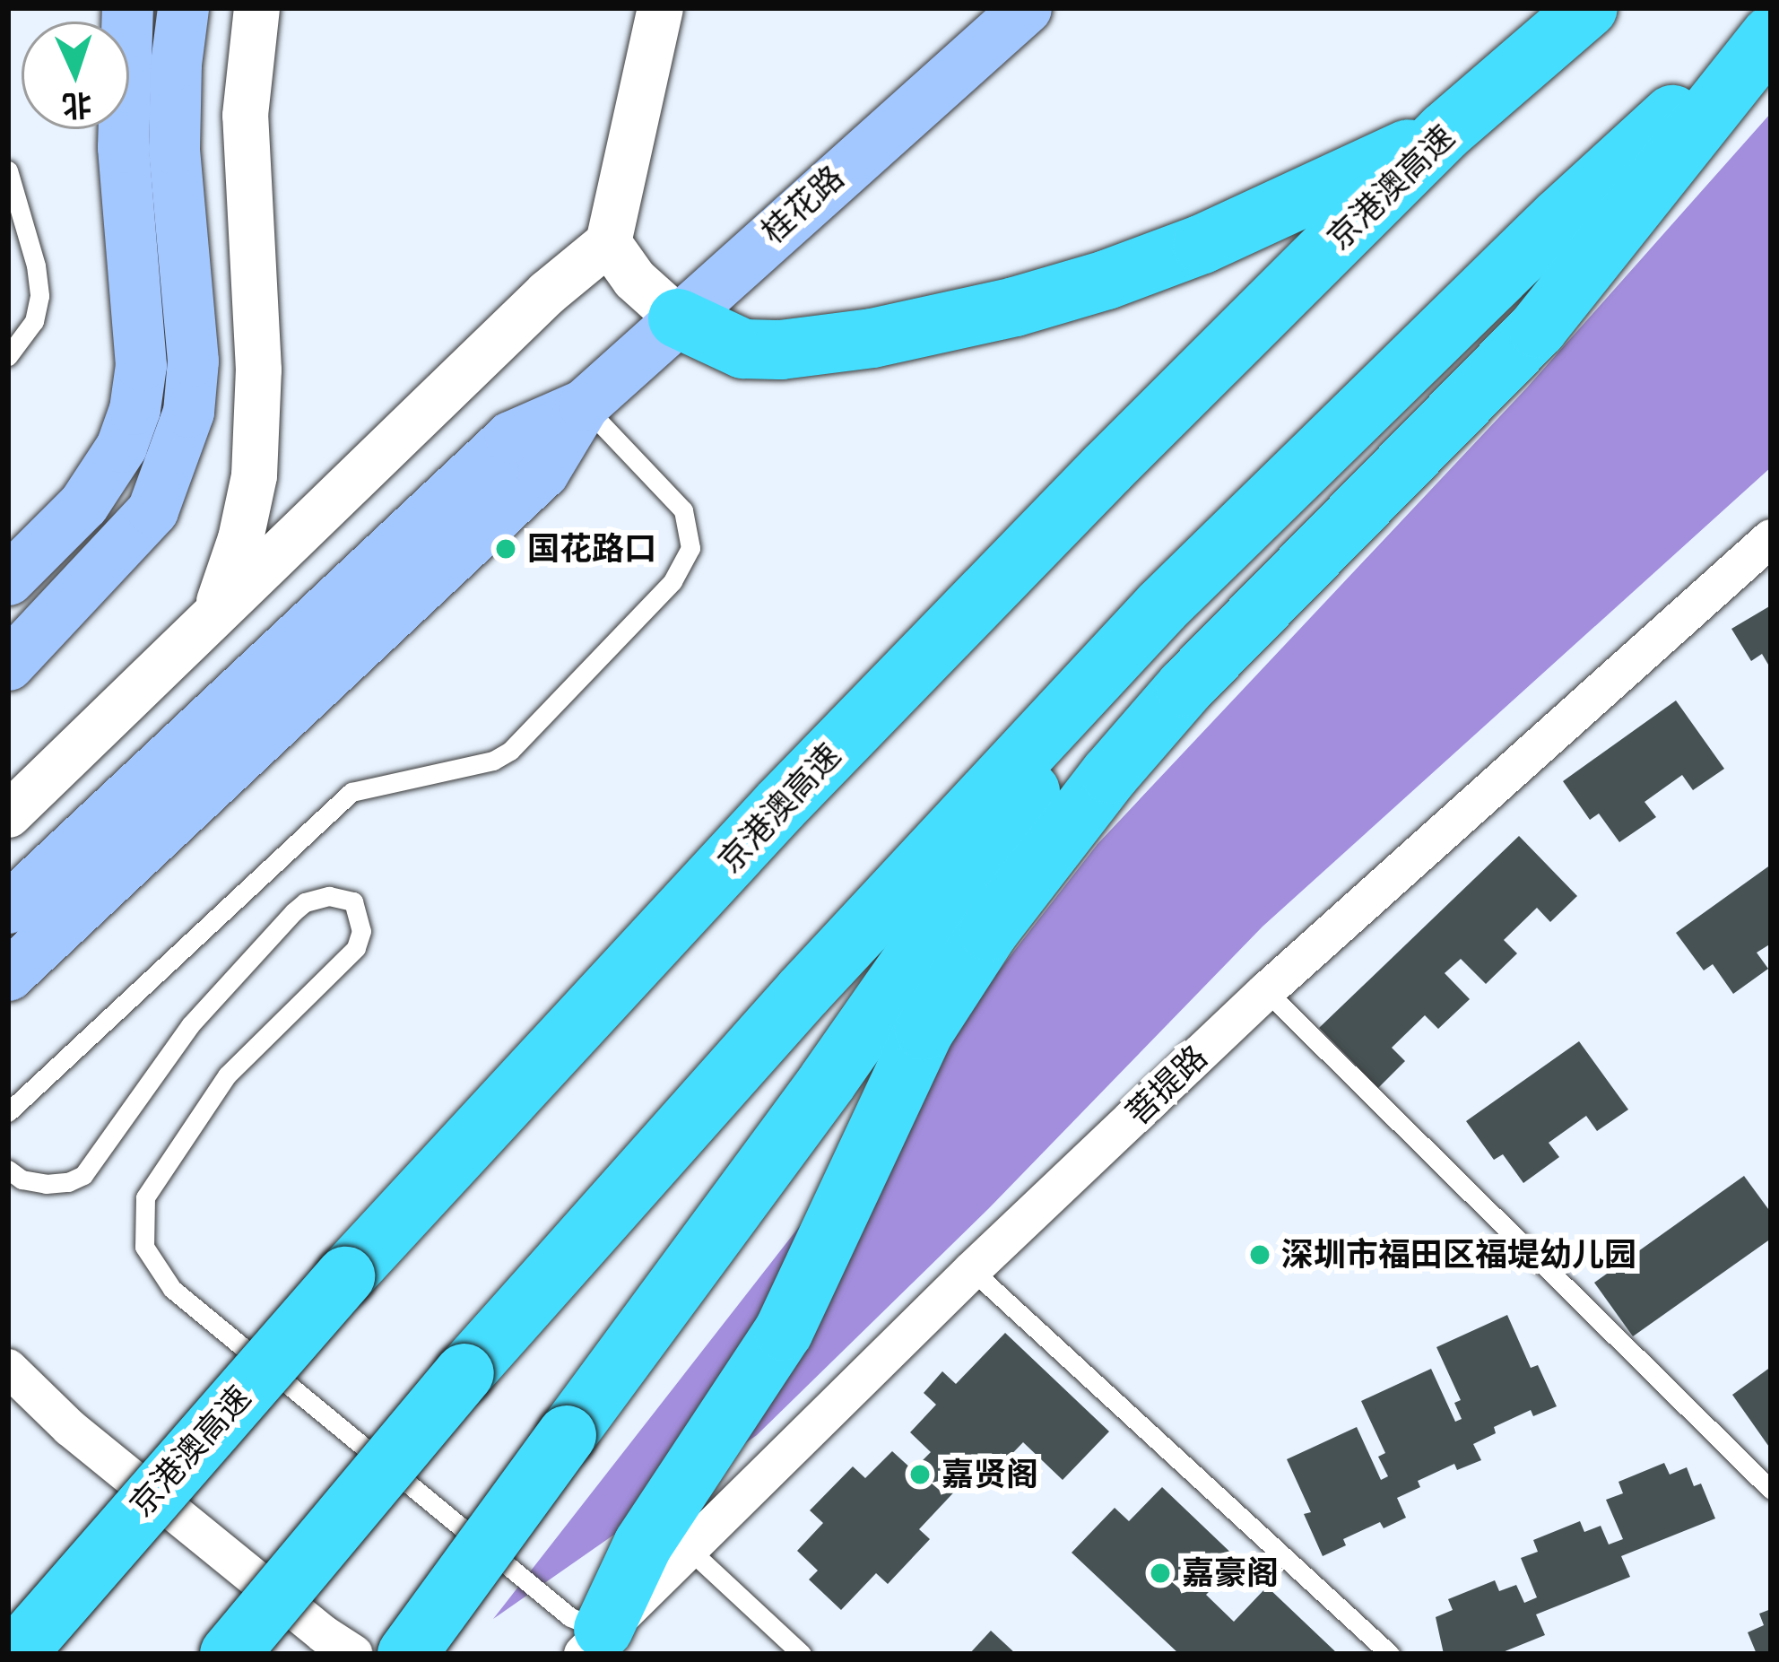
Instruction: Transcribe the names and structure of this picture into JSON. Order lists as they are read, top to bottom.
{
  "streets": {
    "highway": ["京港澳高速"],
    "main road": ["桂花路"],
    "street": ["菩提路"]
  },
  "places": [
    "国花路口",
    "深圳市福田区福堤幼儿园",
    "嘉贤阁",
    "嘉豪阁"
  ],
  "north": "bottom"
}
